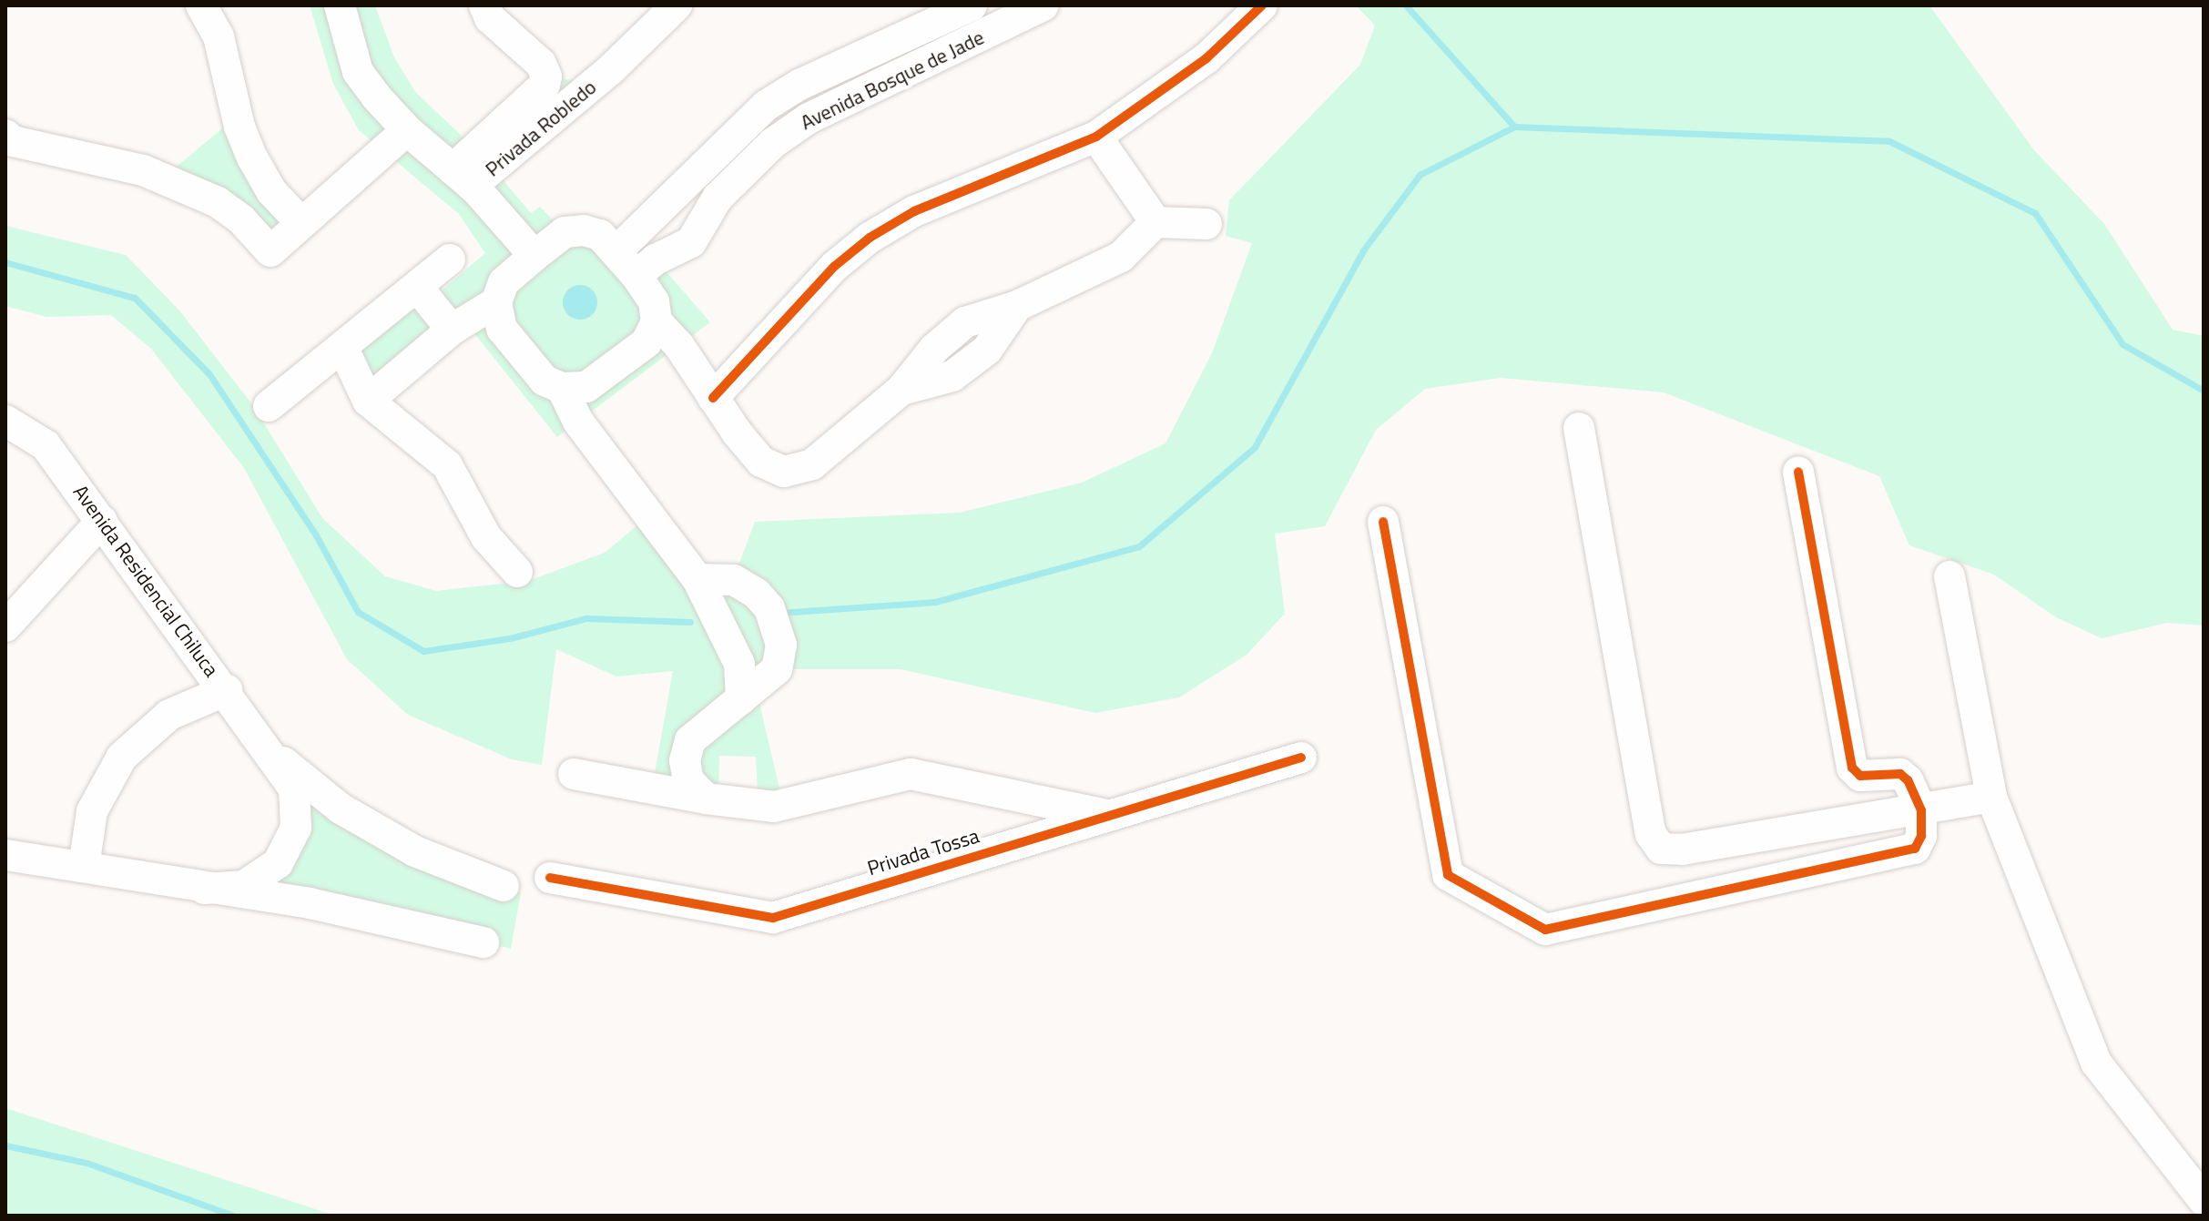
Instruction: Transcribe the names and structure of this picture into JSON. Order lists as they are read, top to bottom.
{
  "streets": {
    "street": [
      "Avenida Bosque de Jade",
      "Privada Robledo",
      "Avenida Residencial Chiluca",
      "Privada Tossa"
    ]
  }
}
